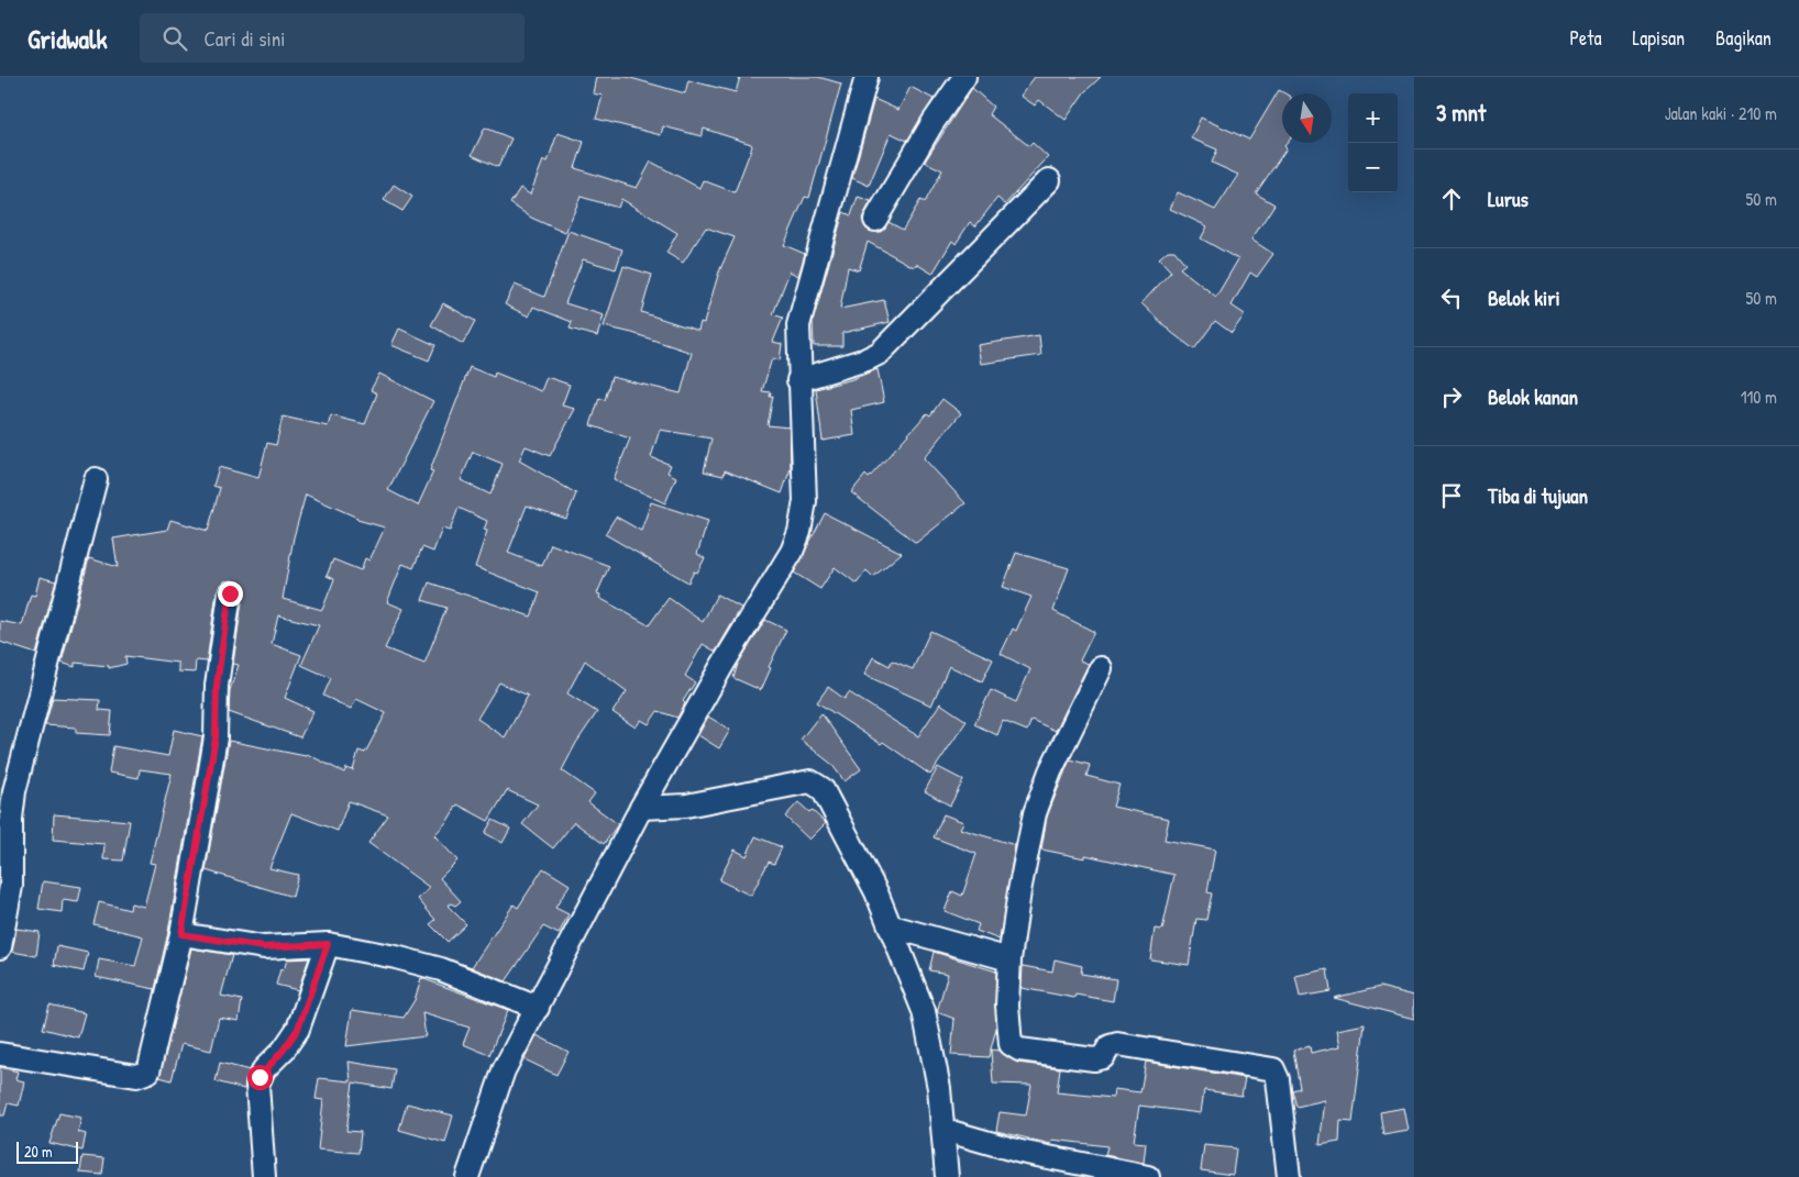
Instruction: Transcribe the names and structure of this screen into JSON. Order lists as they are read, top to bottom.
{
  "scale_bar": "20 m",
  "north": "bottom",
  "page": {
    "header": "Gridwalk",
    "search": "Cari di sini",
    "nav": ["Peta", "Lapisan", "Bagikan"],
    "heading": ["3 mnt", "Jalan kaki · 210 m"],
    "map_buttons": ["+", "−"],
    "list": [
      ["Lurus", "50 m"],
      ["Belok kiri", "50 m"],
      ["Belok kanan", "110 m"],
      "Tiba di tujuan"
    ],
    "scale": "20 m"
  }
}
